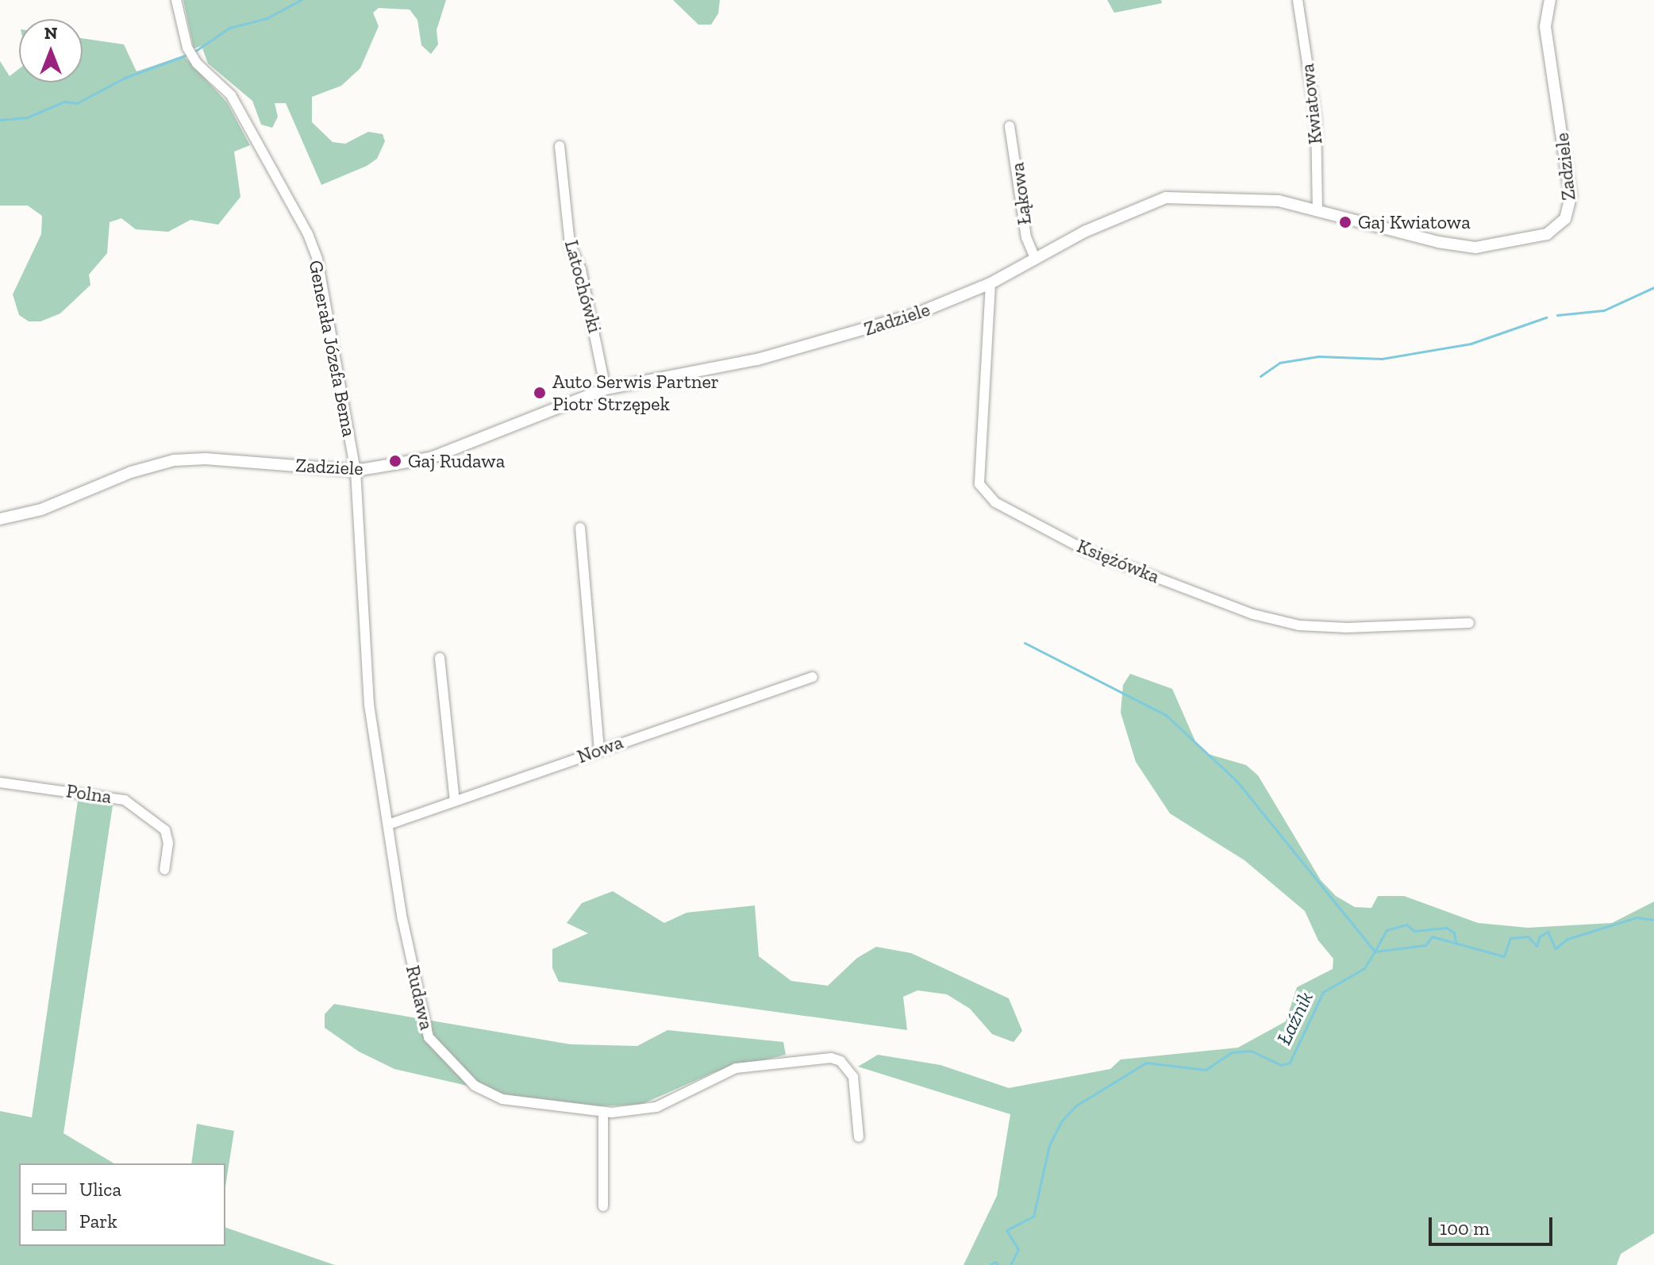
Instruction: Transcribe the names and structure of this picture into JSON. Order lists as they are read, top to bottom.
{
  "streets": {
    "street": [
      "Kwiatowa",
      "Zadziele",
      "Łąkowa",
      "Latochówki",
      "Generała Józefa Bema",
      "Księżówka",
      "Nowa",
      "Polna",
      "Rudawa"
    ]
  },
  "crossings": [
    ["Kwiatowa", "Zadziele"],
    ["Zadziele", "Łąkowa"],
    ["Zadziele", "Latochówki"],
    ["Zadziele", "Generała Józefa Bema"],
    ["Zadziele", "Księżówka"],
    ["Zadziele", "Rudawa"],
    ["Generała Józefa Bema", "Rudawa"],
    ["Nowa", "Rudawa"]
  ],
  "water": ["Łaźnik"],
  "places": ["Gaj Kwiatowa", "Auto Serwis Partner Piotr Strzępek", "Gaj Rudawa"],
  "legend": ["Ulica", "Park"],
  "scale_bar": "100 m",
  "north": "top"
}
